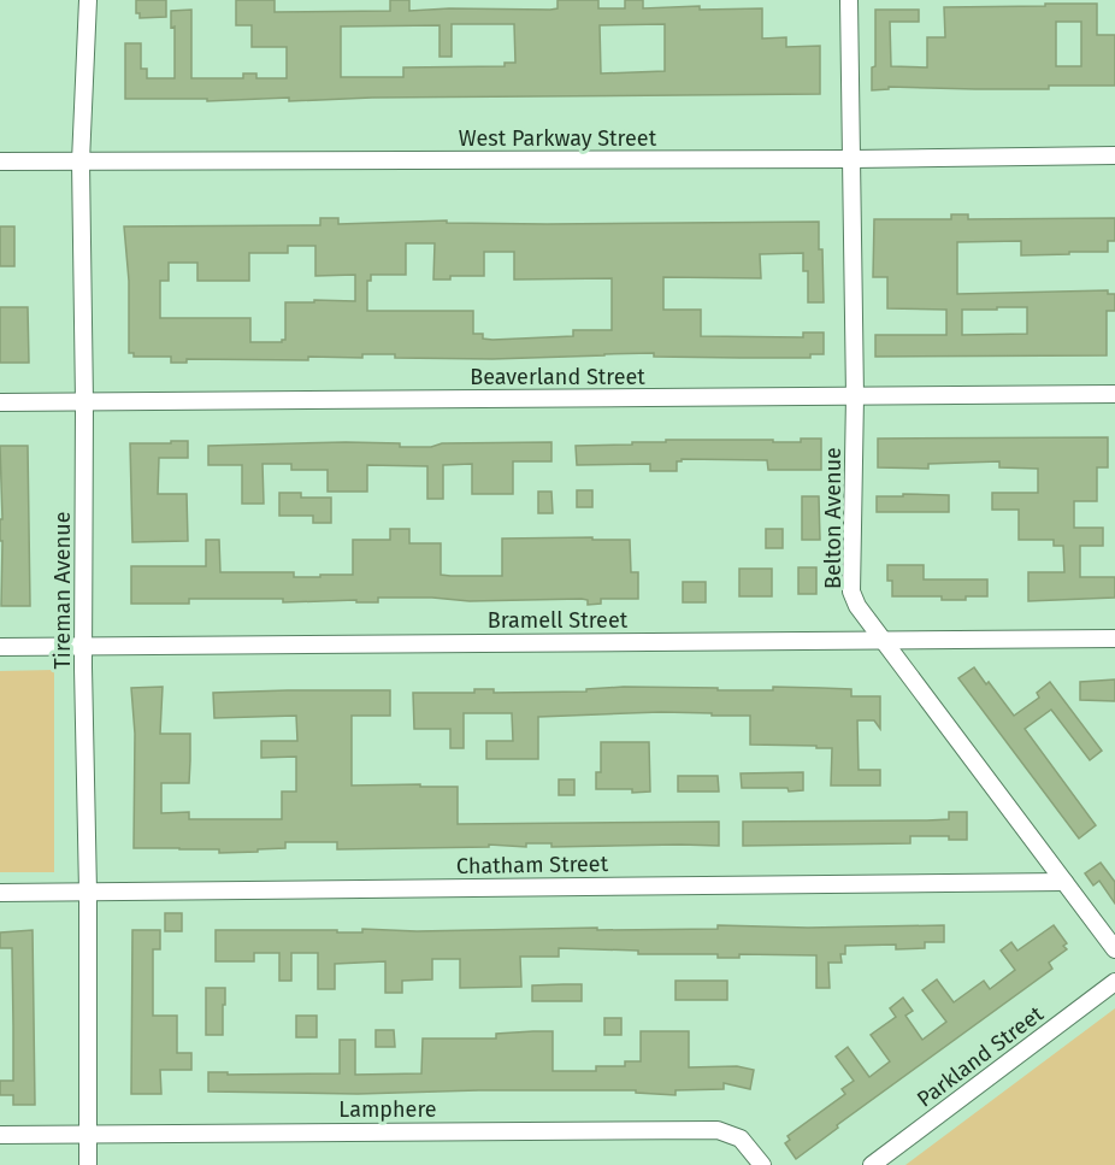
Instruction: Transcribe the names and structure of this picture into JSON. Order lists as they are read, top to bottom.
{
  "streets": {
    "street": [
      "West Parkway Street",
      "Beaverland Street",
      "Belton Avenue",
      "Tireman Avenue",
      "Bramell Street",
      "Chatham Street",
      "Parkland Street",
      "Lamphere"
    ]
  },
  "crossings": [
    ["West Parkway Street", "Belton Avenue"],
    ["West Parkway Street", "Tireman Avenue"],
    ["Beaverland Street", "Belton Avenue"],
    ["Beaverland Street", "Tireman Avenue"],
    ["Belton Avenue", "Bramell Street"],
    ["Belton Avenue", "Chatham Street"],
    ["Tireman Avenue", "Bramell Street"],
    ["Tireman Avenue", "Chatham Street"],
    ["Tireman Avenue", "Lamphere"]
  ]
}
